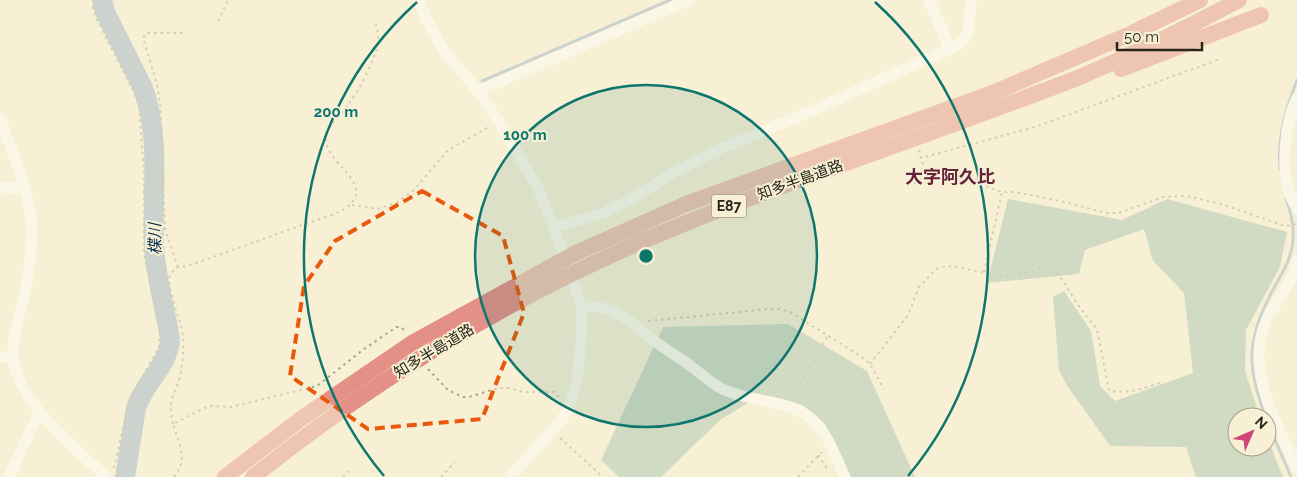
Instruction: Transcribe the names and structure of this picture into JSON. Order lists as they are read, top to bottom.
{
  "streets": {
    "highway": ["知多半島道路", "E87"]
  },
  "districts": ["大字阿久比"],
  "water": ["楪川"],
  "scale_bar": "50 m",
  "north": "top right",
  "rings": ["200 m", "100 m"]
}
